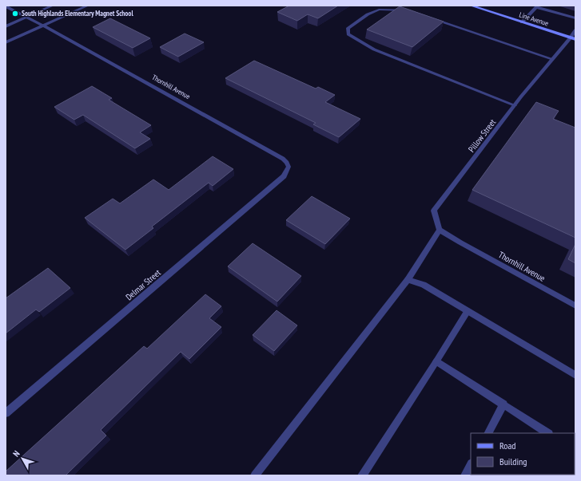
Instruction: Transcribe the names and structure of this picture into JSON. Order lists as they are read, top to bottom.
{
  "streets": {
    "main road": ["Line Avenue"],
    "street": ["Thornhill Avenue", "Pillow Street", "Delmar Street"]
  },
  "crossings": [
    ["Line Avenue", "Pillow Street"],
    ["Thornhill Avenue", "Pillow Street"],
    ["Thornhill Avenue", "Delmar Street"]
  ],
  "places": ["South Highlands Elementary Magnet School"],
  "legend": ["Road", "Building"],
  "north": "top left"
}
